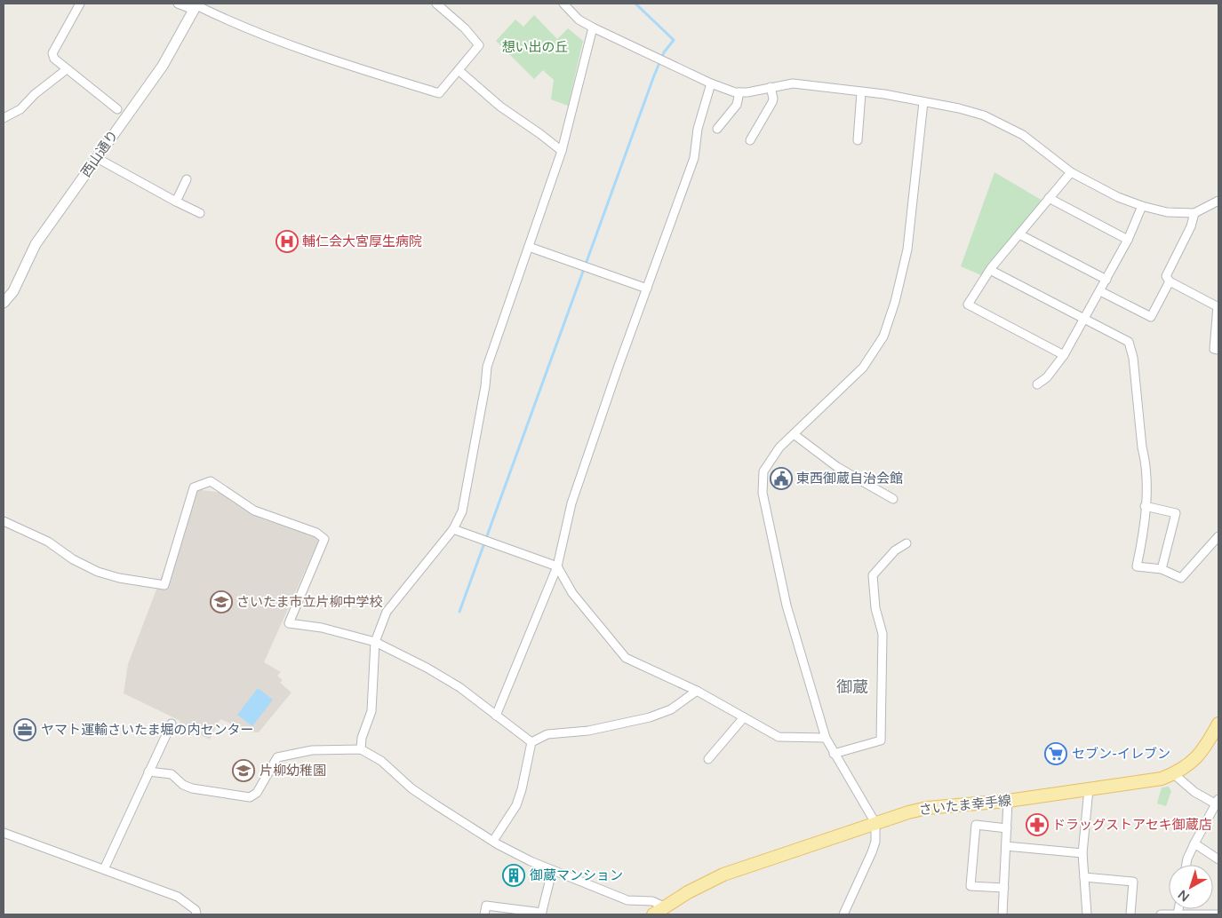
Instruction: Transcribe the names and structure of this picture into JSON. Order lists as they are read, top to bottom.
{
  "streets": {
    "main road": ["さいたま幸手線"],
    "street": ["西山通り"]
  },
  "districts": ["御蔵"],
  "parks": ["想い出の丘"],
  "places": {
    "hospital": ["輔仁会大宮厚生病院"],
    "public building": ["東西御蔵自治会館"],
    "school or university": ["さいたま市立片柳中学校", "片柳幼稚園"],
    "office": ["ヤマト運輸さいたま堀の内センター"],
    "supermarket": ["セブン-イレブン"],
    "pharmacy": ["ドラッグストアセキ御蔵店"],
    "building": ["御蔵マンション"]
  },
  "north": "bottom left"
}
